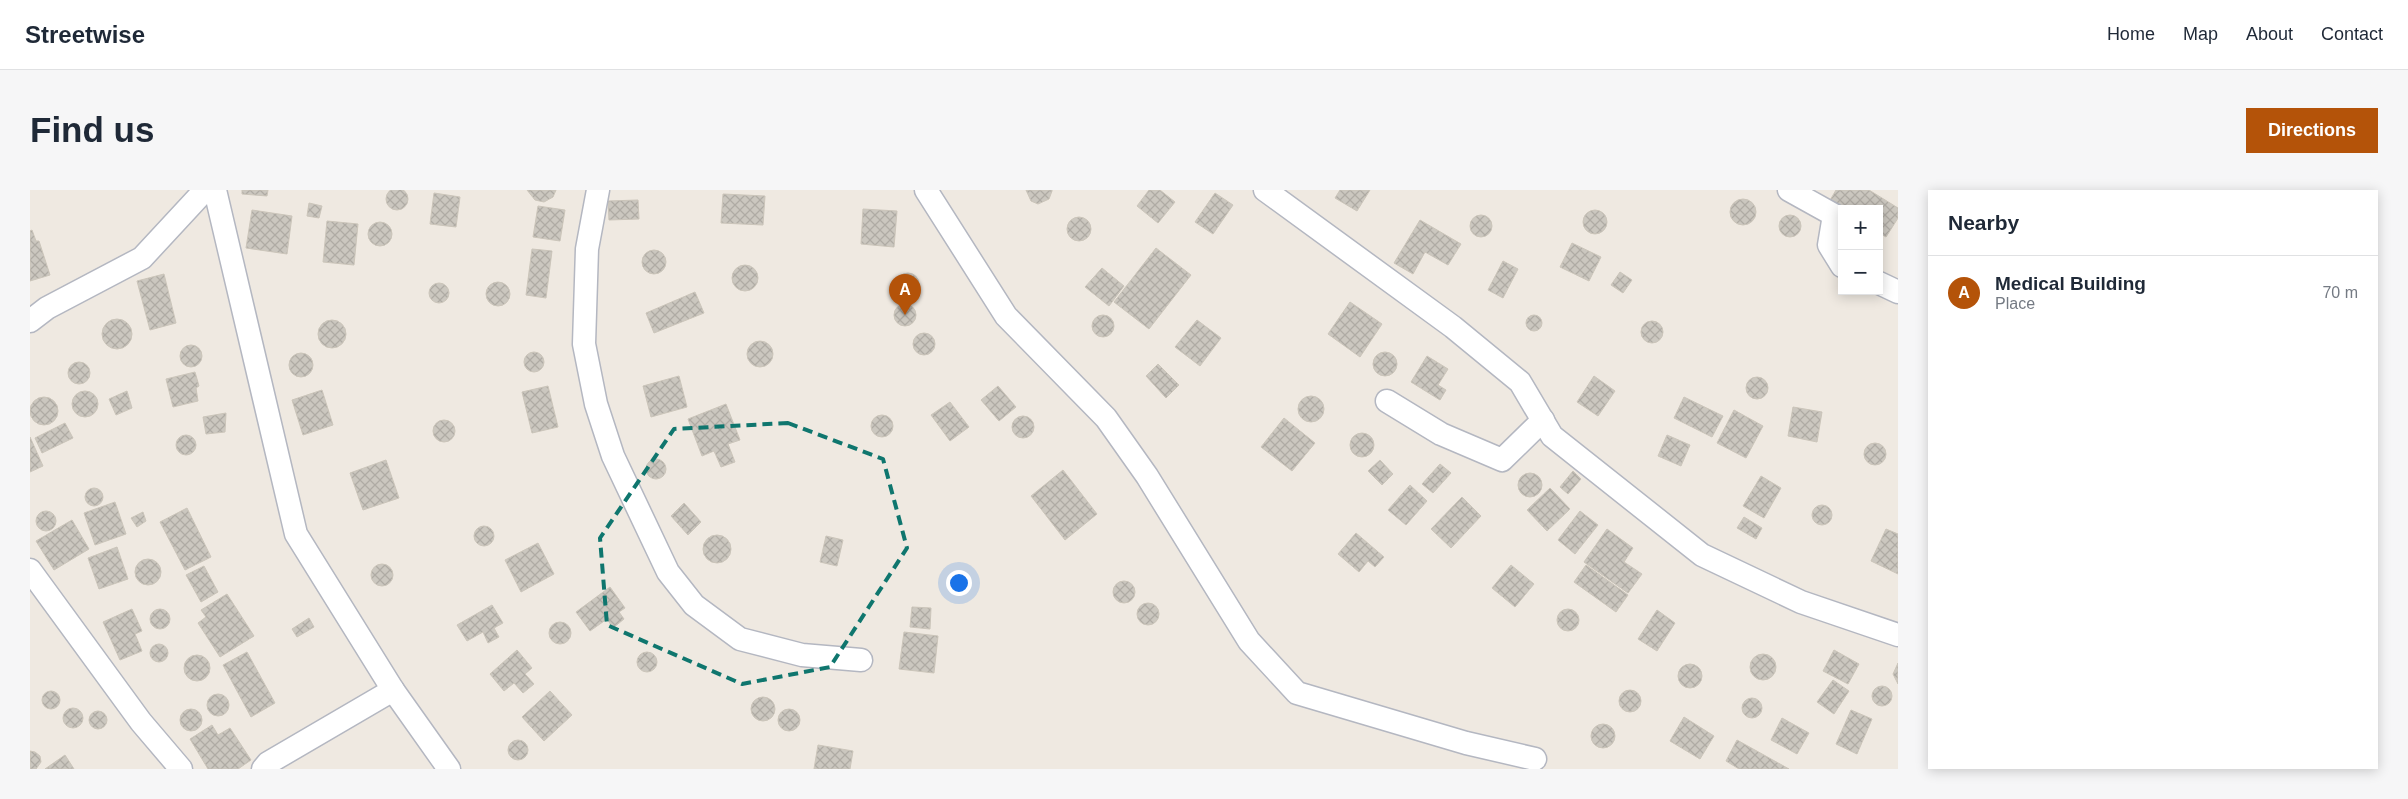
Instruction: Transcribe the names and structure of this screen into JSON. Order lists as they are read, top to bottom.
{
  "page": {
    "header": "Streetwise",
    "nav": [
      "Home",
      "Map",
      "About",
      "Contact"
    ],
    "buttons": "Directions",
    "title": "Find us",
    "heading": "Nearby",
    "map_buttons": ["+", "−"],
    "list": [
      {
        "mark": "A",
        "name": "Medical Building",
        "note": "Place",
        "value": "70 m"
      }
    ],
    "pins": "A"
  }
}
